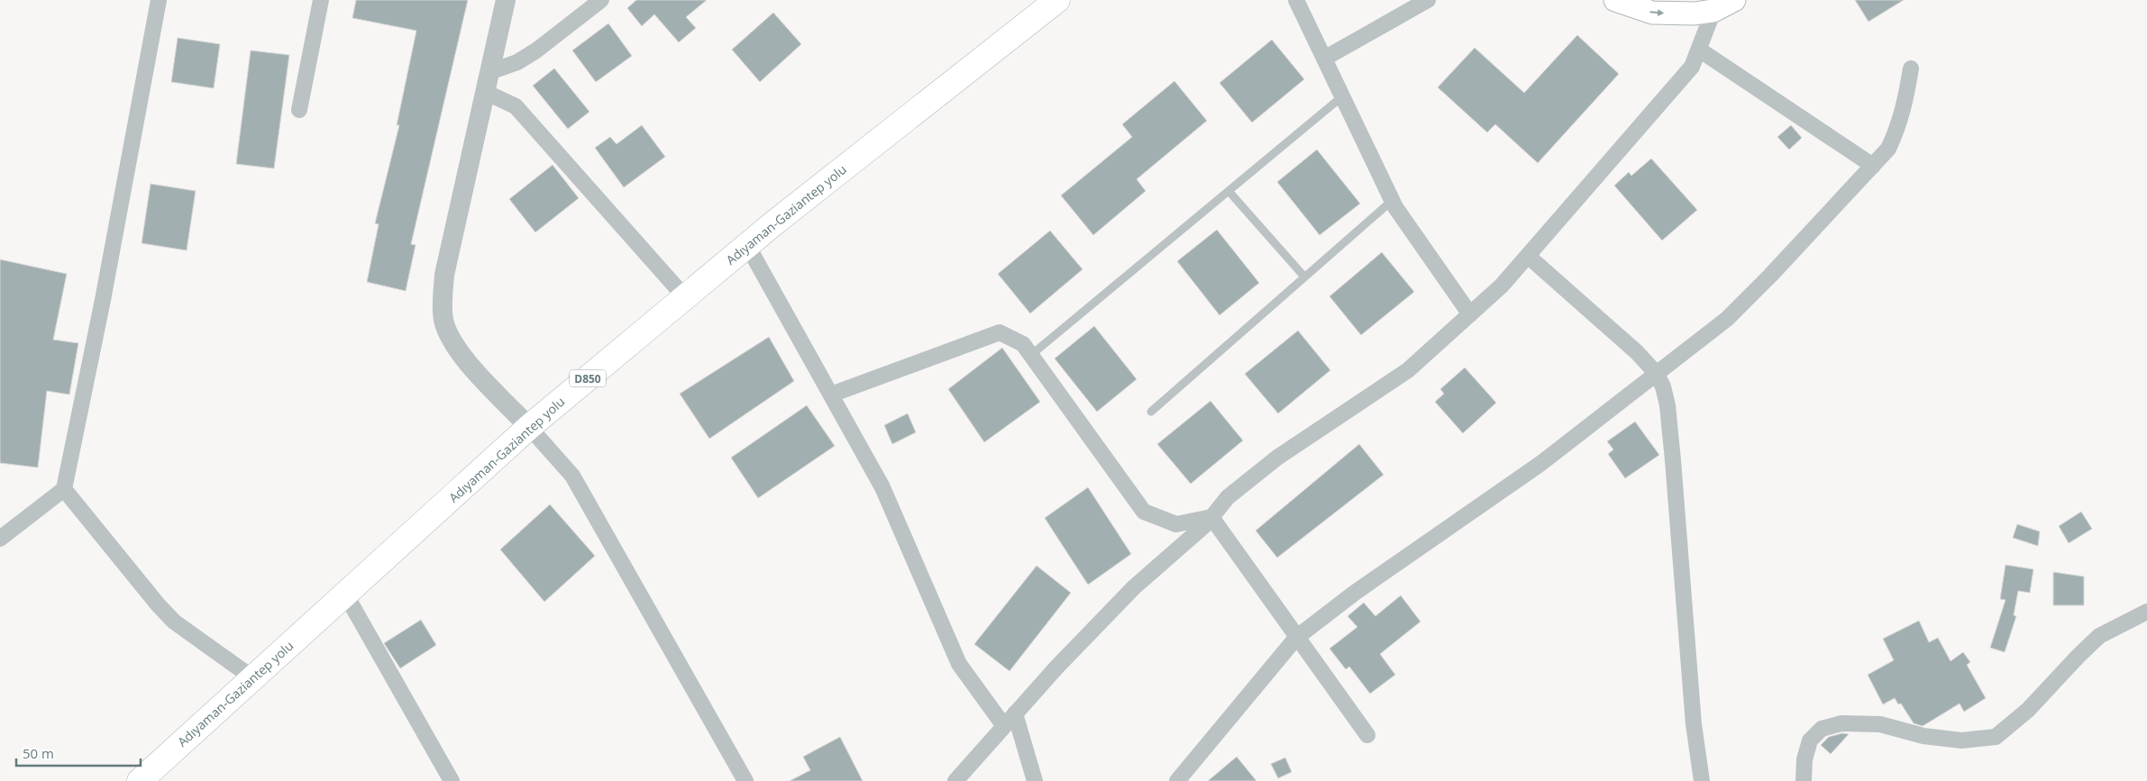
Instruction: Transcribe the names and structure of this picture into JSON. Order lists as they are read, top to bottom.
{
  "streets": {
    "main road": ["Adıyaman-Gaziantep yolu", "D850"]
  },
  "scale_bar": "50 m"
}
